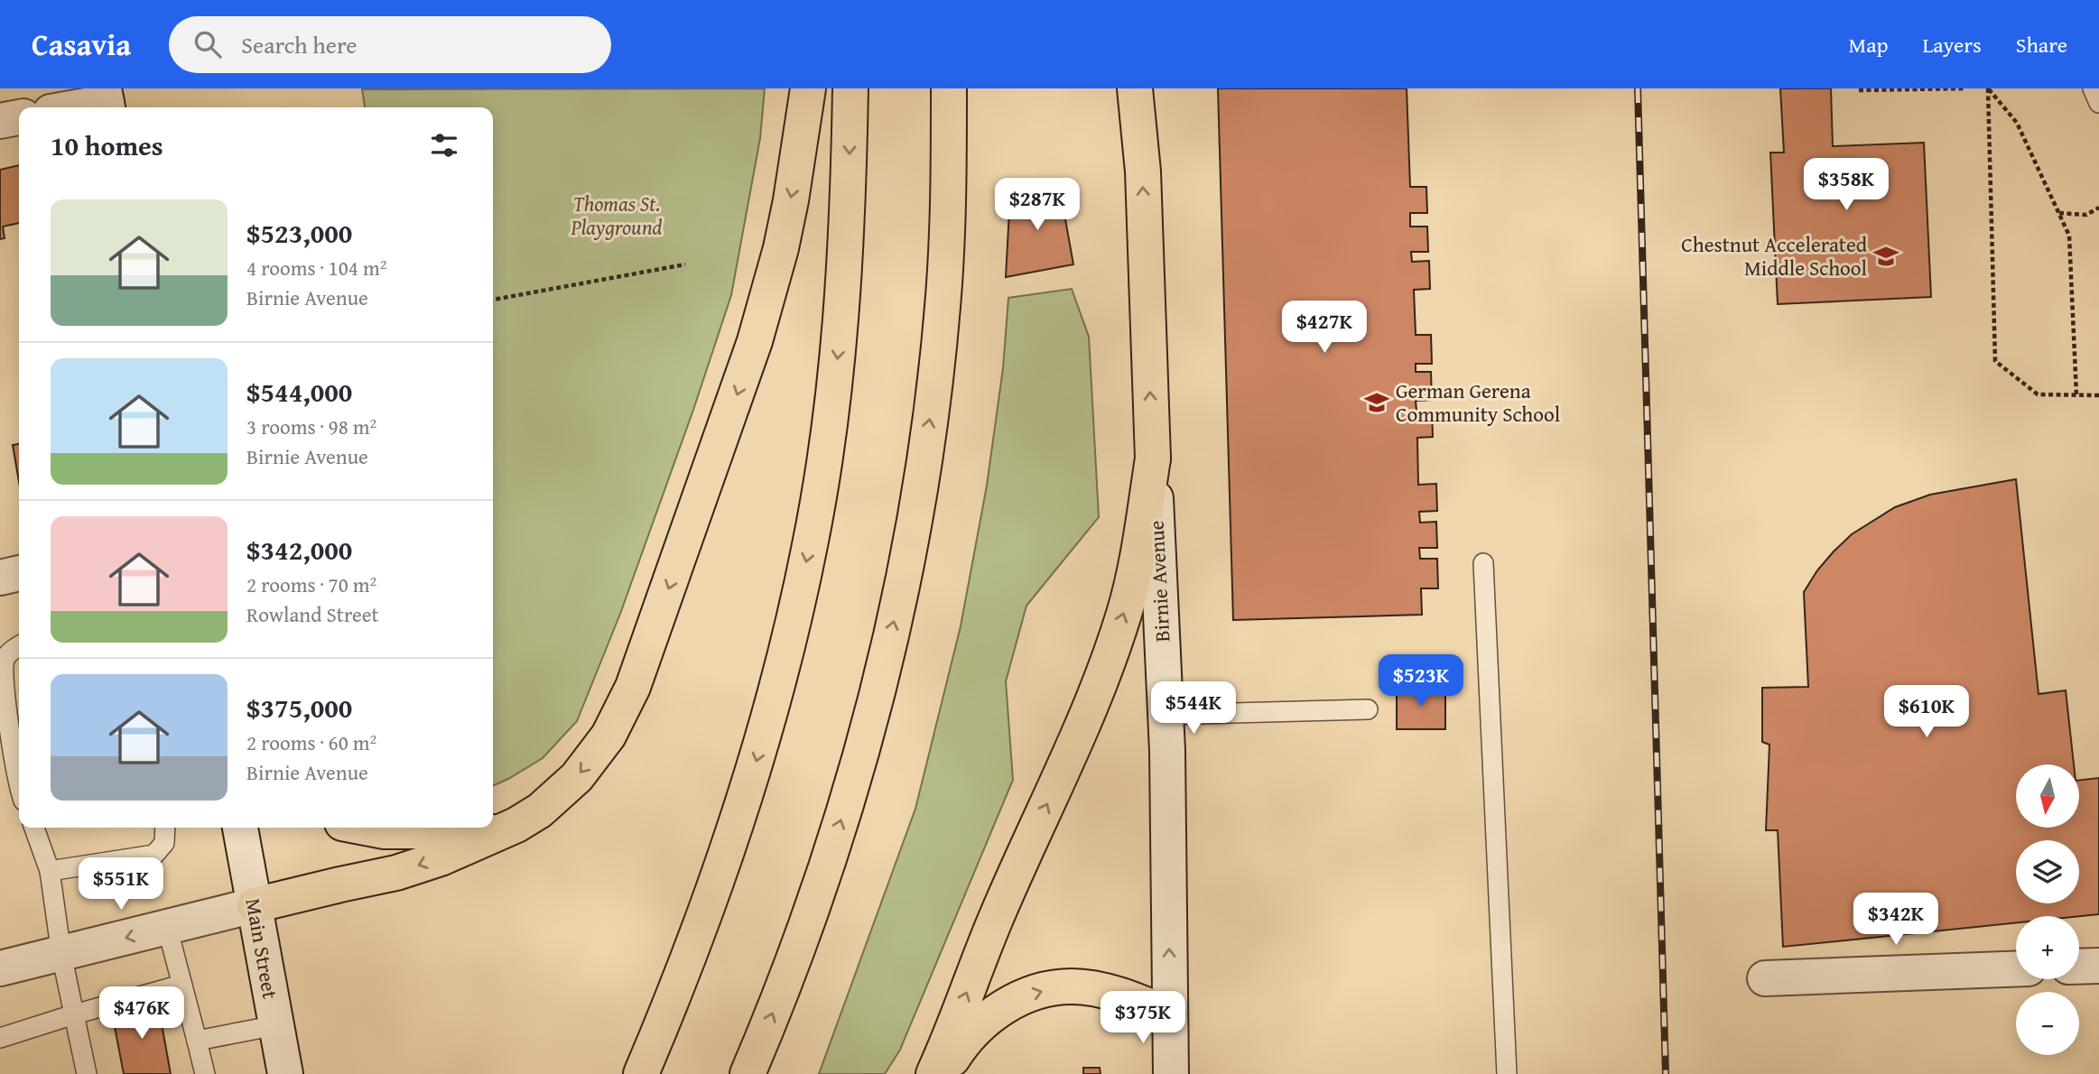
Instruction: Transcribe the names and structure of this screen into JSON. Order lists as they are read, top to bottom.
{
  "streets": {
    "main road": ["Birnie Avenue", "Main Street"]
  },
  "parks": ["Thomas St. Playground"],
  "places": {
    "school or university": ["Chestnut Accelerated Middle School", "German Gerena Community School"]
  },
  "north": "bottom",
  "page": {
    "header": "Casavia",
    "search": "Search here",
    "nav": ["Map", "Layers", "Share"],
    "heading": "10 homes",
    "price": [
      "$358K",
      "$287K",
      "$427K",
      "$523K",
      "$544K",
      "$610K",
      "$551K",
      "$342K",
      "$476K",
      "$375K"
    ],
    "list": [
      {
        "name": "$523,000",
        "note": "4 rooms · 104 m² · Birnie Avenue"
      },
      {
        "name": "$544,000",
        "note": "3 rooms · 98 m² · Birnie Avenue"
      },
      {
        "name": "$342,000",
        "note": "2 rooms · 70 m² · Rowland Street"
      },
      {
        "name": "$375,000",
        "note": "2 rooms · 60 m² · Birnie Avenue"
      }
    ],
    "map_buttons": ["+", "−"]
  }
}
